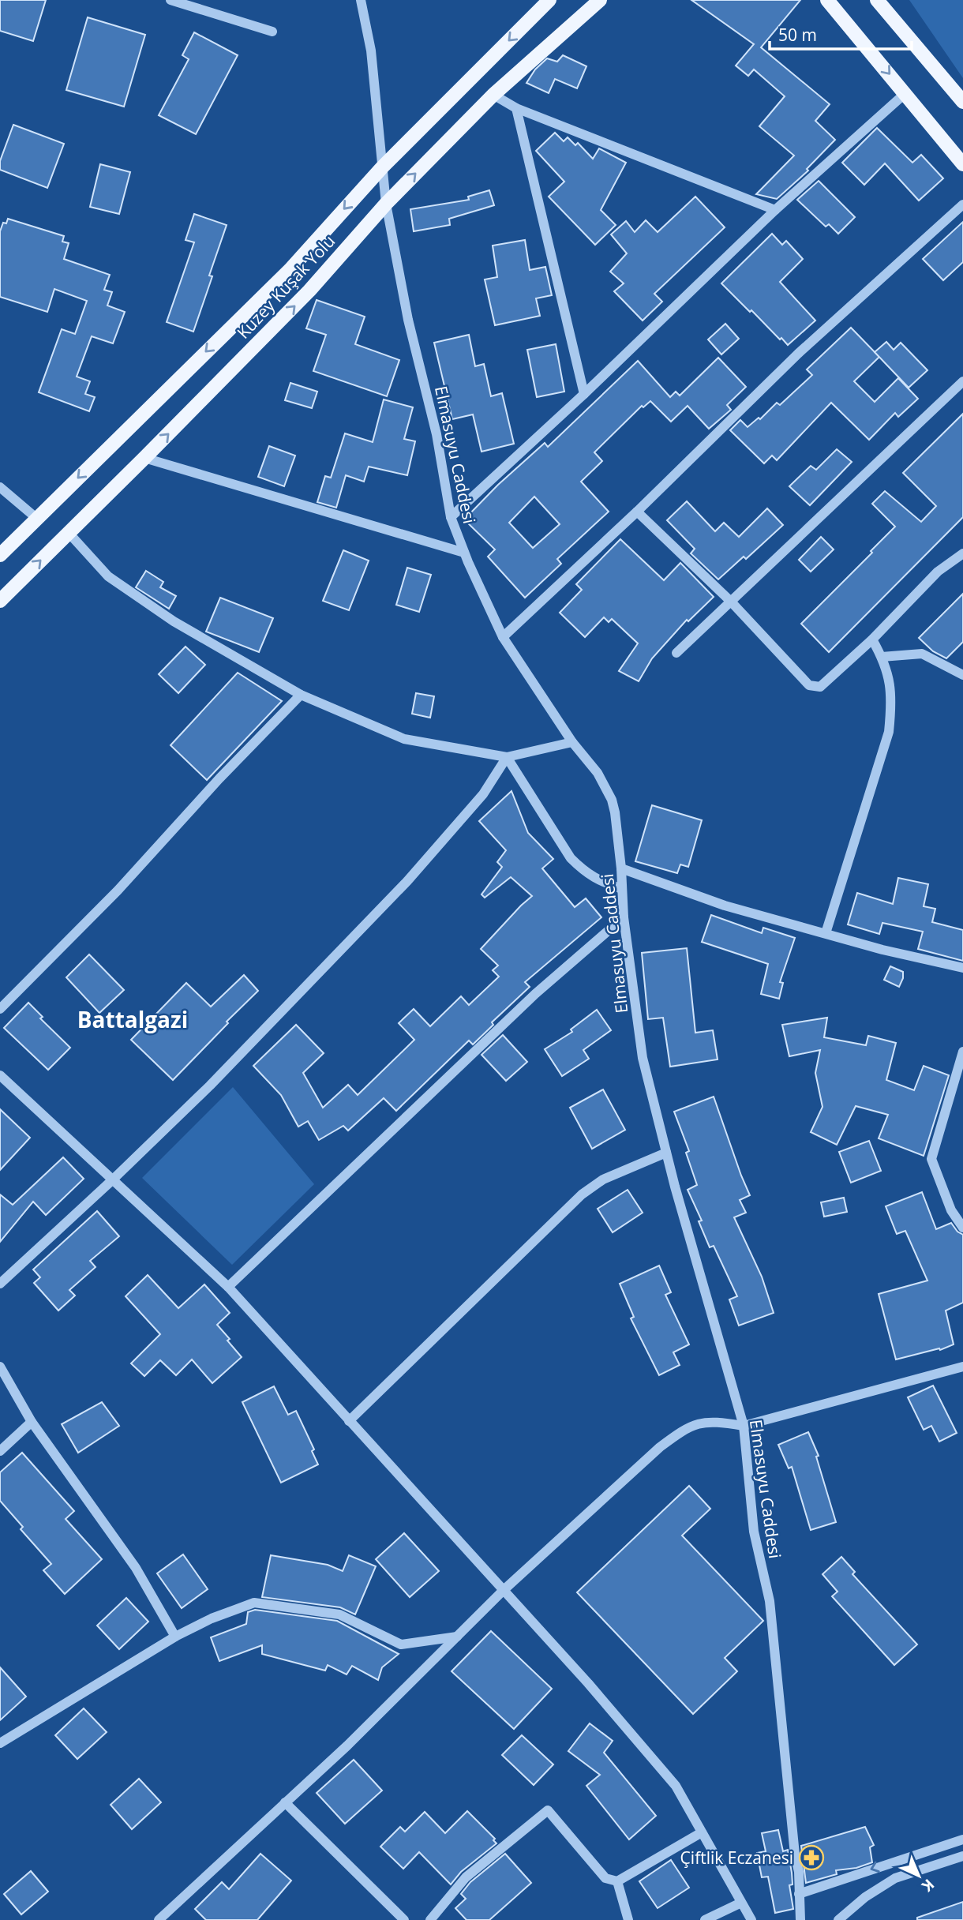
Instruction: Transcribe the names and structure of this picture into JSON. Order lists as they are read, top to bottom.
{
  "streets": {
    "main road": ["Kuzey Kuşak Yolu"],
    "street": ["Elmasuyu Caddesi"]
  },
  "crossings": [
    ["Kuzey Kuşak Yolu", "Elmasuyu Caddesi"]
  ],
  "districts": ["Battalgazi"],
  "places": {
    "pharmacy": ["Çiftlik Eczanesi"]
  },
  "scale_bar": "50 m",
  "north": "bottom right"
}
